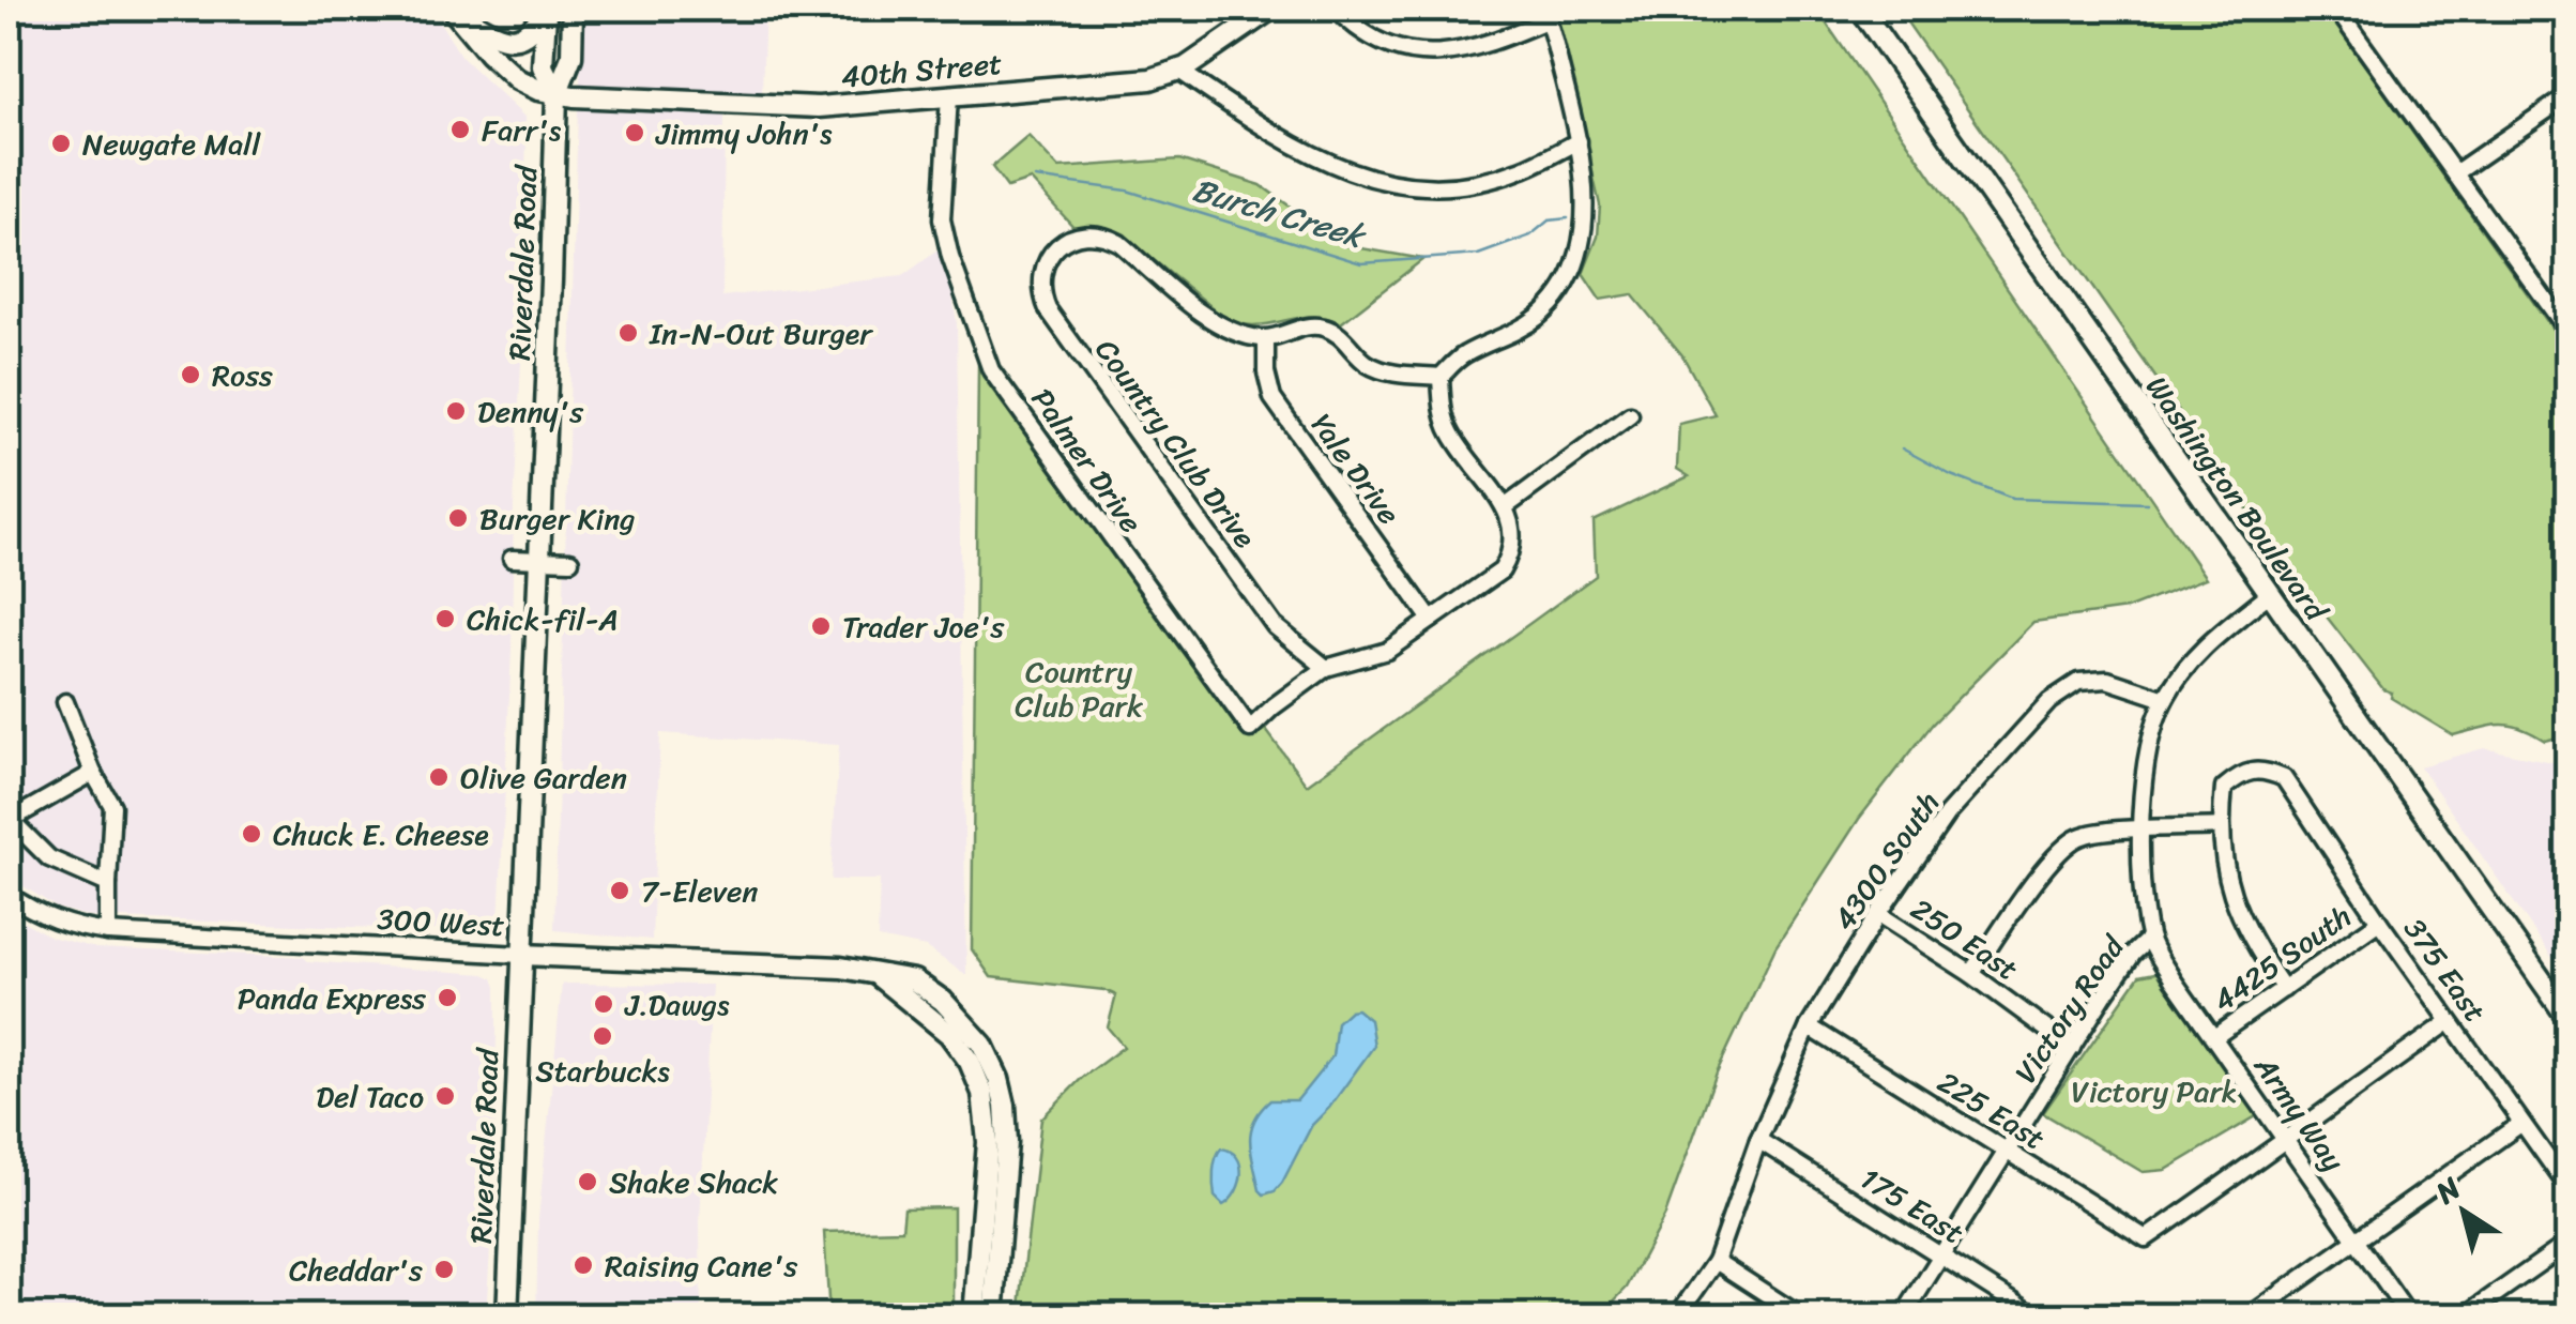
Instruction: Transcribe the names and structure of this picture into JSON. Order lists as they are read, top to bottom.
{
  "streets": {
    "main road": [
      "40th Street",
      "Riverdale Road",
      "Washington Boulevard",
      "300 West"
    ],
    "street": [
      "Country Club Drive",
      "Palmer Drive",
      "Yale Drive",
      "4300 South",
      "250 East",
      "4425 South",
      "375 East",
      "Victory Road",
      "225 East",
      "Army Way",
      "175 East"
    ]
  },
  "crossings": [
    ["40th Street", "Riverdale Road"],
    ["40th Street", "Palmer Drive"],
    ["Riverdale Road", "300 West"],
    ["Country Club Drive", "Palmer Drive"],
    ["Country Club Drive", "Yale Drive"],
    ["4300 South", "250 East"],
    ["4300 South", "Victory Road"],
    ["4300 South", "225 East"],
    ["4300 South", "175 East"],
    ["250 East", "Victory Road"],
    ["4425 South", "375 East"],
    ["4425 South", "Army Way"],
    ["Victory Road", "225 East"],
    ["Victory Road", "Army Way"],
    ["Victory Road", "175 East"],
    ["225 East", "Army Way"]
  ],
  "water": ["Burch Creek"],
  "parks": ["Country Club Park", "Victory Park"],
  "places": [
    "Farr's",
    "Jimmy John's",
    "Newgate Mall",
    "In-N-Out Burger",
    "Ross",
    "Denny's",
    "Burger King",
    "Chick-fil-A",
    "Trader Joe's",
    "Olive Garden",
    "Chuck E. Cheese",
    "7-Eleven",
    "Panda Express",
    "J.Dawgs",
    "Starbucks",
    "Del Taco",
    "Shake Shack",
    "Raising Cane's",
    "Cheddar's"
  ],
  "north": "top left"
}
